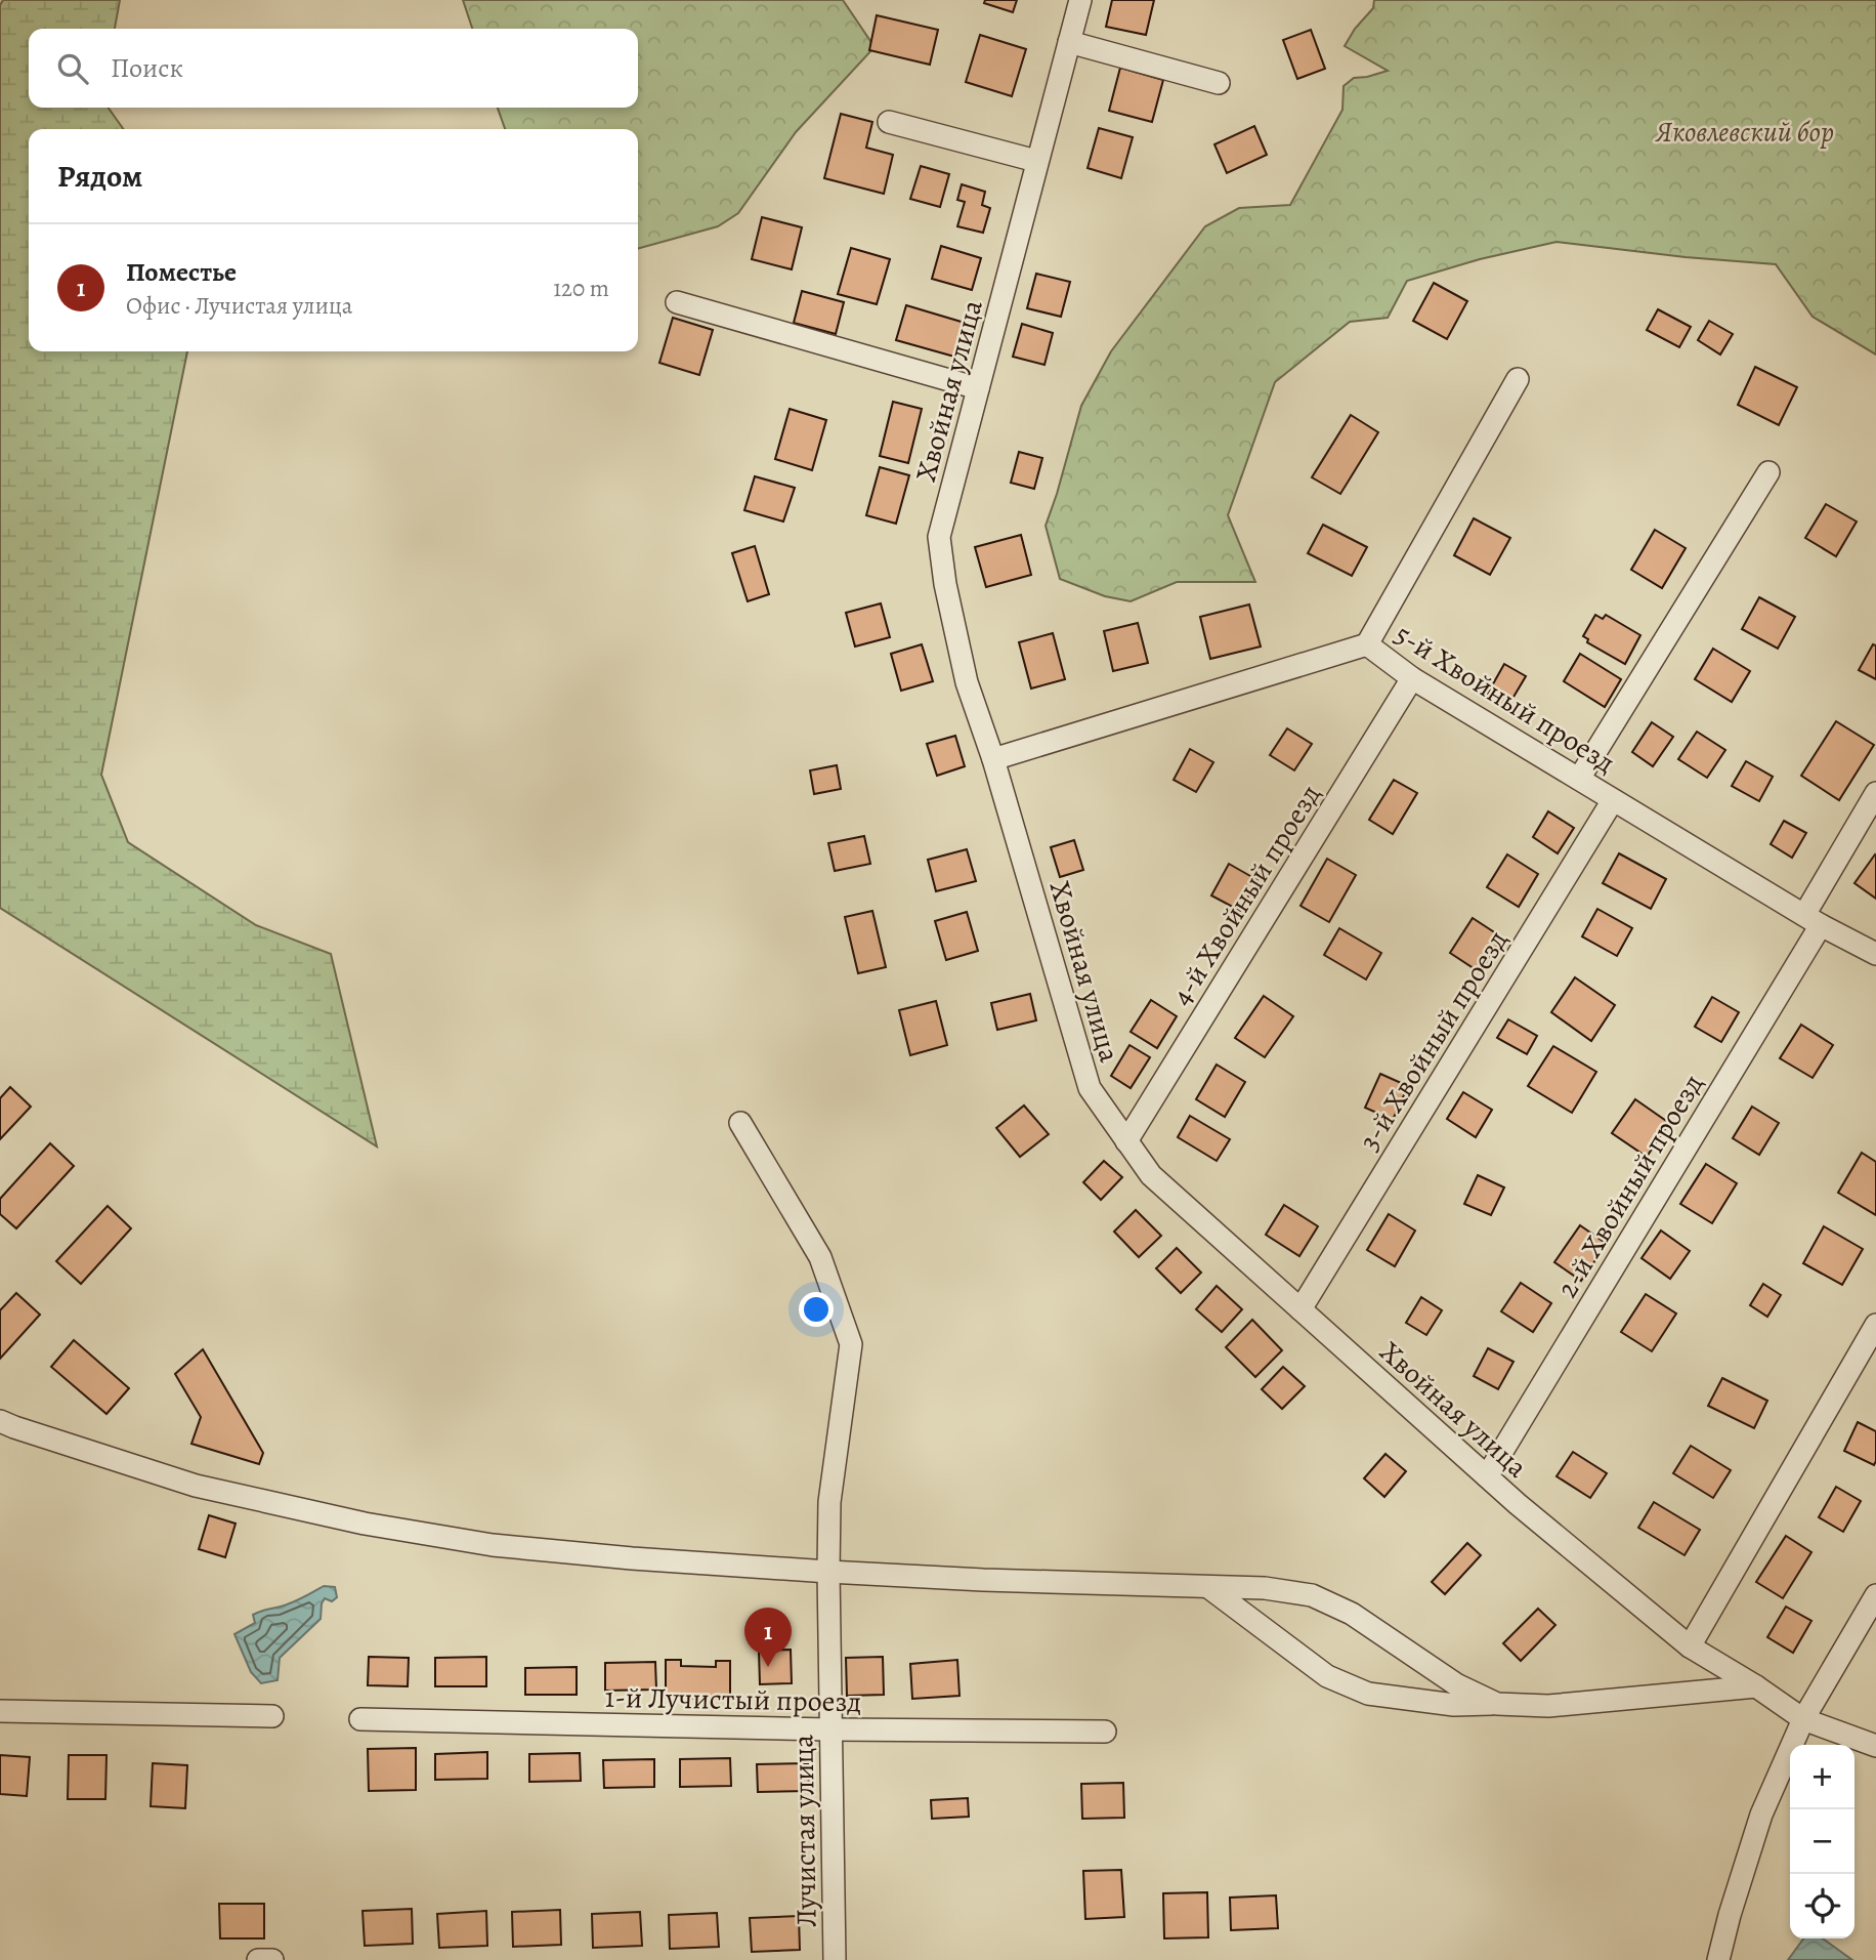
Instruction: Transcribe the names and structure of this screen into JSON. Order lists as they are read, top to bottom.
{
  "streets": {
    "street": [
      "Хвойная улица",
      "5-й Хвойный проезд",
      "4-й Хвойный проезд",
      "3-й Хвойный проезд",
      "2-й Хвойный проезд",
      "1-й Лучистый проезд",
      "Лучистая улица"
    ]
  },
  "crossings": [
    ["Хвойная улица", "5-й Хвойный проезд"],
    ["Хвойная улица", "4-й Хвойный проезд"],
    ["Хвойная улица", "3-й Хвойный проезд"],
    ["Хвойная улица", "2-й Хвойный проезд"],
    ["5-й Хвойный проезд", "4-й Хвойный проезд"],
    ["5-й Хвойный проезд", "3-й Хвойный проезд"],
    ["5-й Хвойный проезд", "2-й Хвойный проезд"],
    ["1-й Лучистый проезд", "Лучистая улица"]
  ],
  "parks": ["Яковлевский бор"],
  "page": {
    "search": "Поиск",
    "heading": "Рядом",
    "list": [
      {
        "mark": "1",
        "name": "Поместье",
        "note": "Офис · Лучистая улица",
        "value": "120 m"
      }
    ],
    "pins": "1",
    "map_buttons": ["+", "−"]
  }
}
